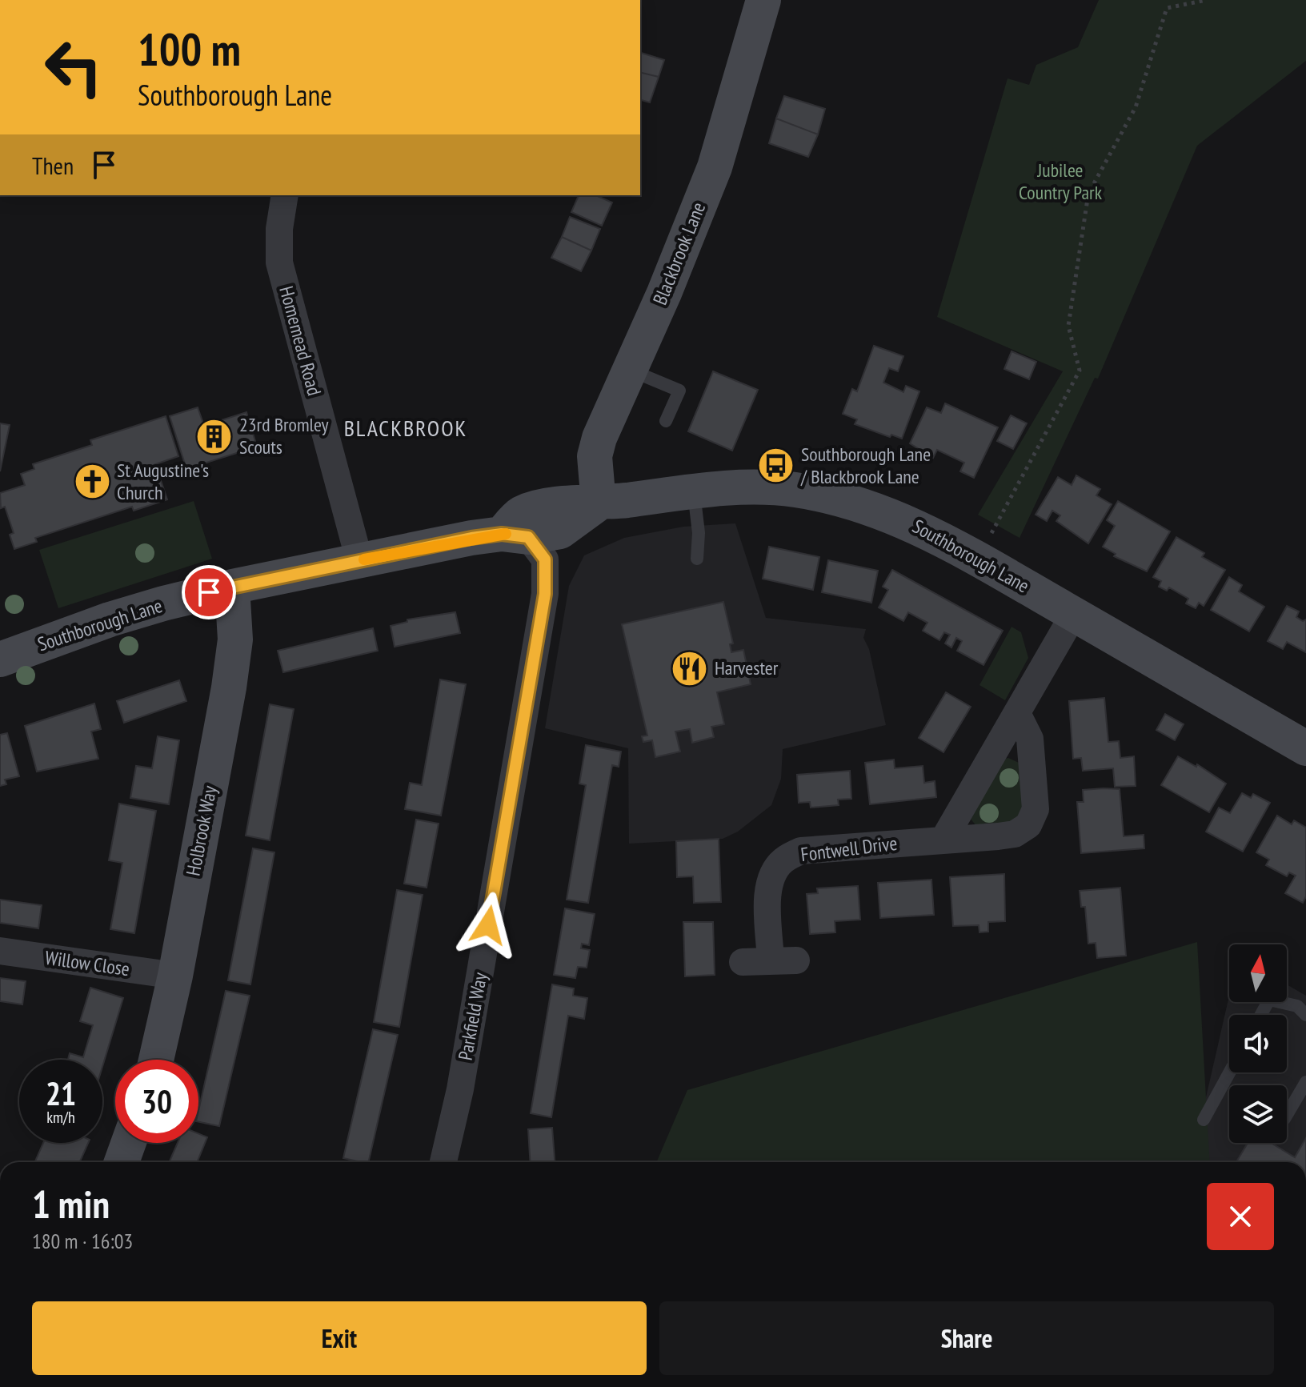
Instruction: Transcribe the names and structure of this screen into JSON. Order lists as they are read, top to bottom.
{
  "streets": {
    "street": [
      "Blackbrook Lane",
      "Homemead Road",
      "Southborough Lane",
      "Holbrook Way",
      "Fontwell Drive",
      "Willow Close",
      "Parkfield Way"
    ]
  },
  "crossings": [
    ["Blackbrook Lane", "Southborough Lane"],
    ["Homemead Road", "Southborough Lane"],
    ["Southborough Lane", "Holbrook Way"],
    ["Southborough Lane", "Parkfield Way"],
    ["Holbrook Way", "Willow Close"]
  ],
  "districts": ["BLACKBROOK"],
  "parks": ["Jubilee Country Park"],
  "places": {
    "building": ["23rd Bromley Scouts"],
    "bus stop": ["Southborough Lane / Blackbrook Lane"],
    "church": ["St Augustine's Church"],
    "restaurant": ["Harvester"]
  },
  "north": "top",
  "page": {
    "turn": ["100 m", "Southborough Lane"],
    "then": "Then",
    "speed": "21 km/h",
    "limit": "30",
    "heading": ["1 min", "180 m · 16:03"],
    "buttons": ["Exit", "Share"]
  }
}
